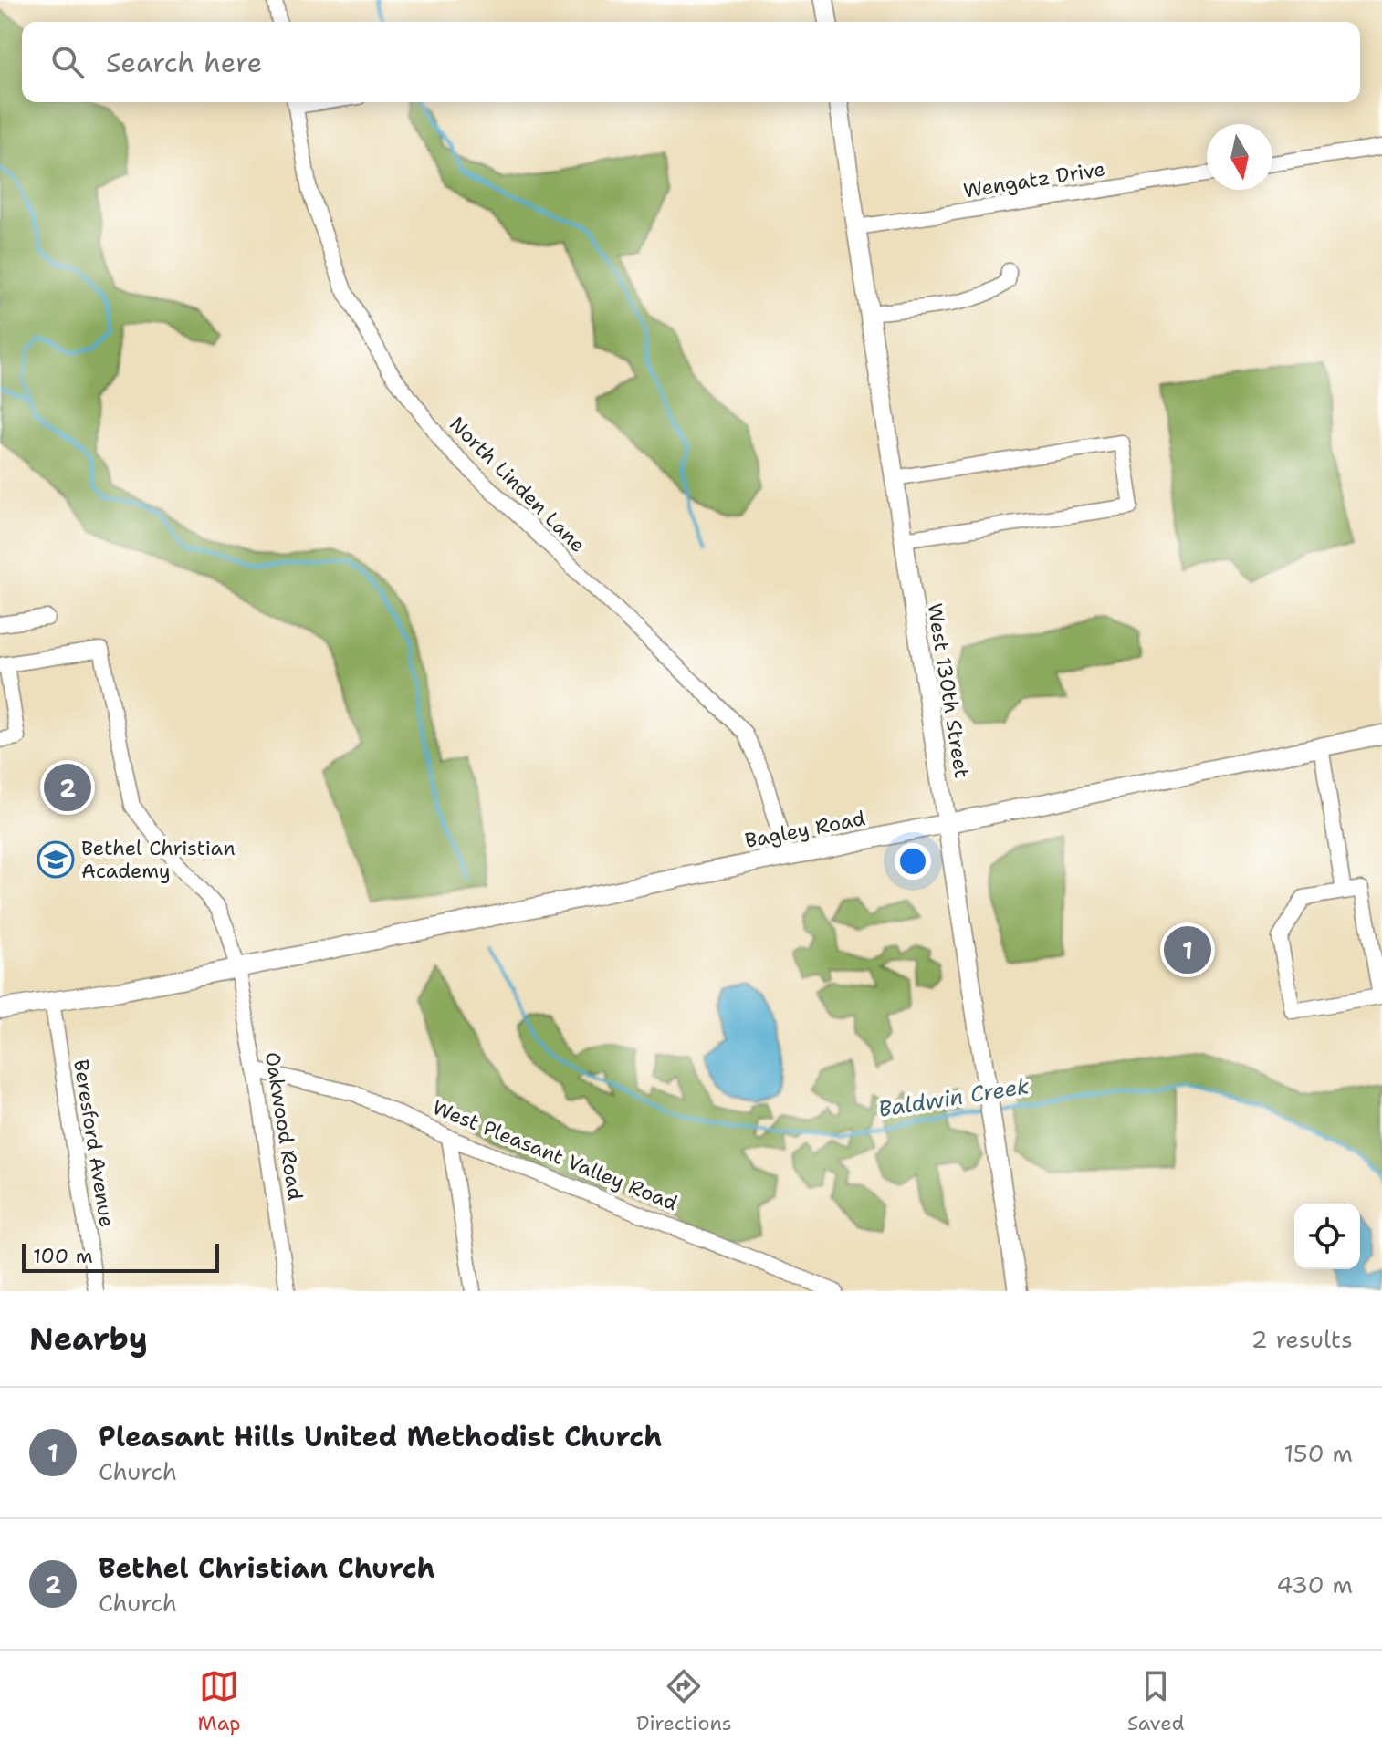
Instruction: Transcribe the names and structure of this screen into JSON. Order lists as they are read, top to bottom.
{
  "streets": {
    "main road": ["West 130th Street", "Bagley Road"],
    "street": [
      "Wengatz Drive",
      "North Linden Lane",
      "Oakwood Road",
      "Beresford Avenue",
      "West Pleasant Valley Road"
    ]
  },
  "crossings": [
    ["Wengatz Drive", "West 130th Street"],
    ["North Linden Lane", "Bagley Road"],
    ["West 130th Street", "Bagley Road"],
    ["Bagley Road", "Oakwood Road"],
    ["Oakwood Road", "West Pleasant Valley Road"]
  ],
  "water": ["Baldwin Creek"],
  "places": {
    "school or university": ["Bethel Christian Academy"]
  },
  "scale_bar": "100 m",
  "north": "bottom",
  "page": {
    "search": "Search here",
    "pins": ["2", "1"],
    "scale": "100 m",
    "heading": ["Nearby", "2 results"],
    "list": [
      {
        "mark": "1",
        "name": "Pleasant Hills United Methodist Church",
        "note": "Church",
        "value": "150 m"
      },
      {
        "mark": "2",
        "name": "Bethel Christian Church",
        "note": "Church",
        "value": "430 m"
      }
    ],
    "nav": ["Map", "Directions", "Saved"]
  }
}
